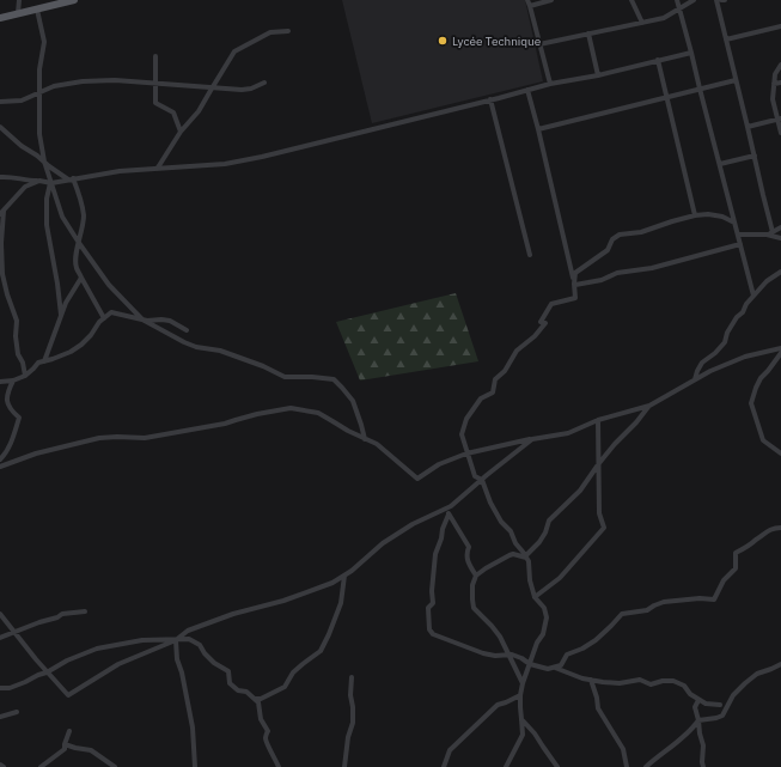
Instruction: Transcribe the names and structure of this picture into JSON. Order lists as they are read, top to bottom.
{
  "places": ["Lycée Technique"]
}
